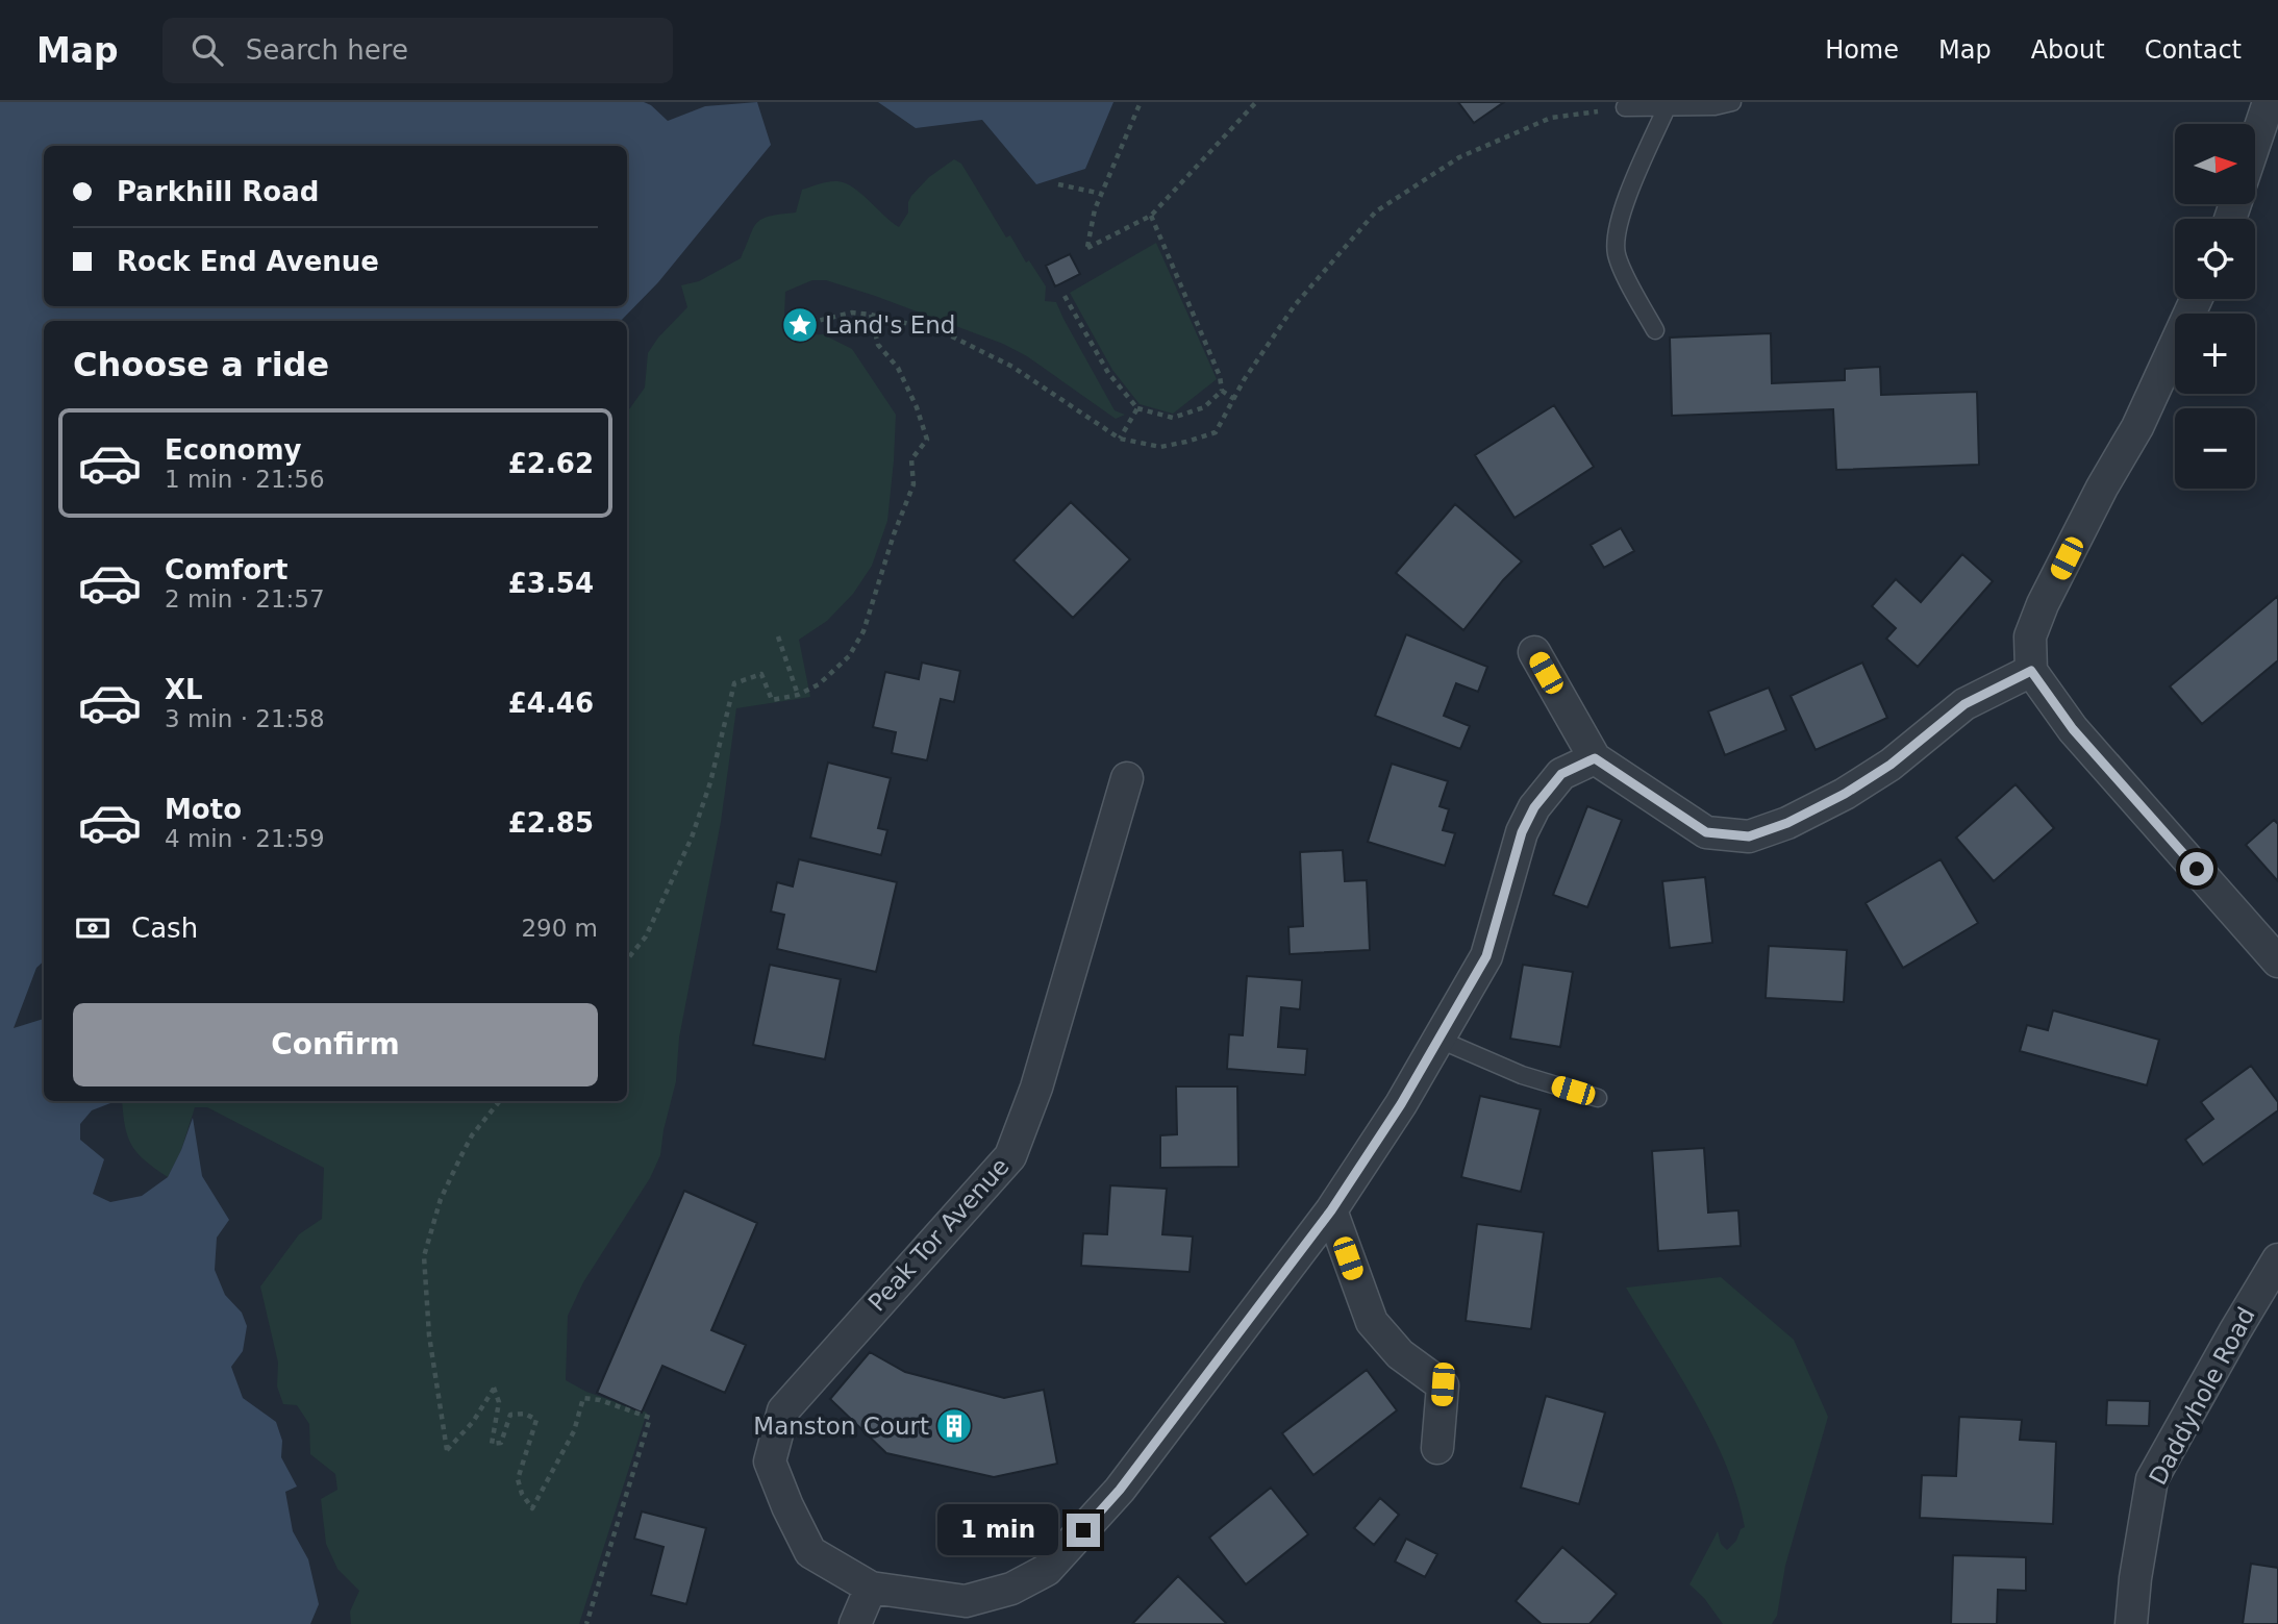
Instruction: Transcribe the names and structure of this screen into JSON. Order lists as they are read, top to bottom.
{
  "streets": {
    "street": ["Peak Tor Avenue", "Daddyhole Road"]
  },
  "places": {
    "place": ["Land's End"],
    "building": ["Manston Court"]
  },
  "north": "right",
  "page": {
    "header": "Map",
    "search": "Search here",
    "nav": [
      "Home",
      "Map",
      "About",
      "Contact"
    ],
    "map_buttons": ["+", "−"],
    "banner": ["Parkhill Road", "Rock End Avenue"],
    "heading": "Choose a ride",
    "list": [
      {
        "name": "Economy",
        "note": "1 min · 21:56",
        "value": "£2.62"
      },
      {
        "name": "Comfort",
        "note": "2 min · 21:57",
        "value": "£3.54"
      },
      {
        "name": "XL",
        "note": "3 min · 21:58",
        "value": "£4.46"
      },
      {
        "name": "Moto",
        "note": "4 min · 21:59",
        "value": "£2.85"
      }
    ],
    "pay": ["Cash", "290 m"],
    "buttons": "Confirm",
    "bubble": "1 min"
  }
}
